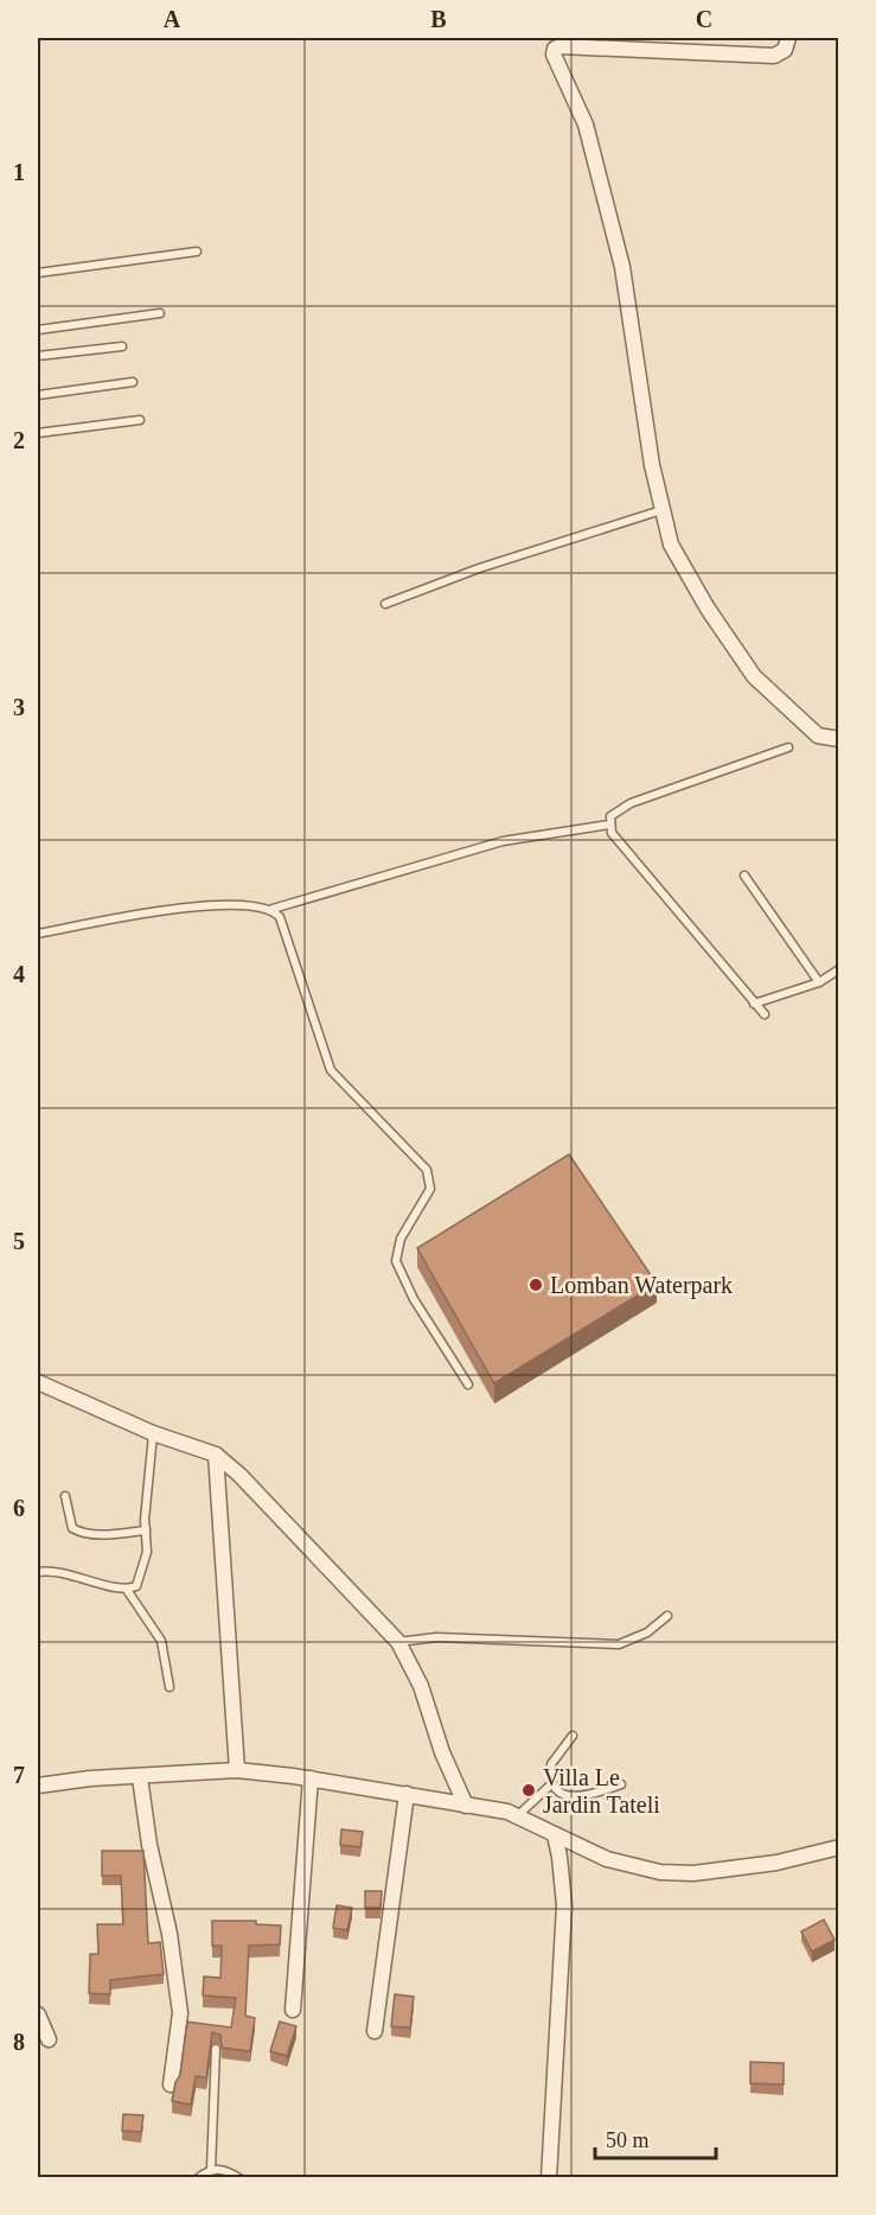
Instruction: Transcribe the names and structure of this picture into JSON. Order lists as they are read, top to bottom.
{
  "places": ["Lomban Waterpark", "Villa Le Jardin Tateli"],
  "scale_bar": "50 m",
  "grid": {
    "columns": ["A", "B", "C"],
    "rows": [
      "1",
      "2",
      "3",
      "4",
      "5",
      "6",
      "7",
      "8"
    ]
  }
}
